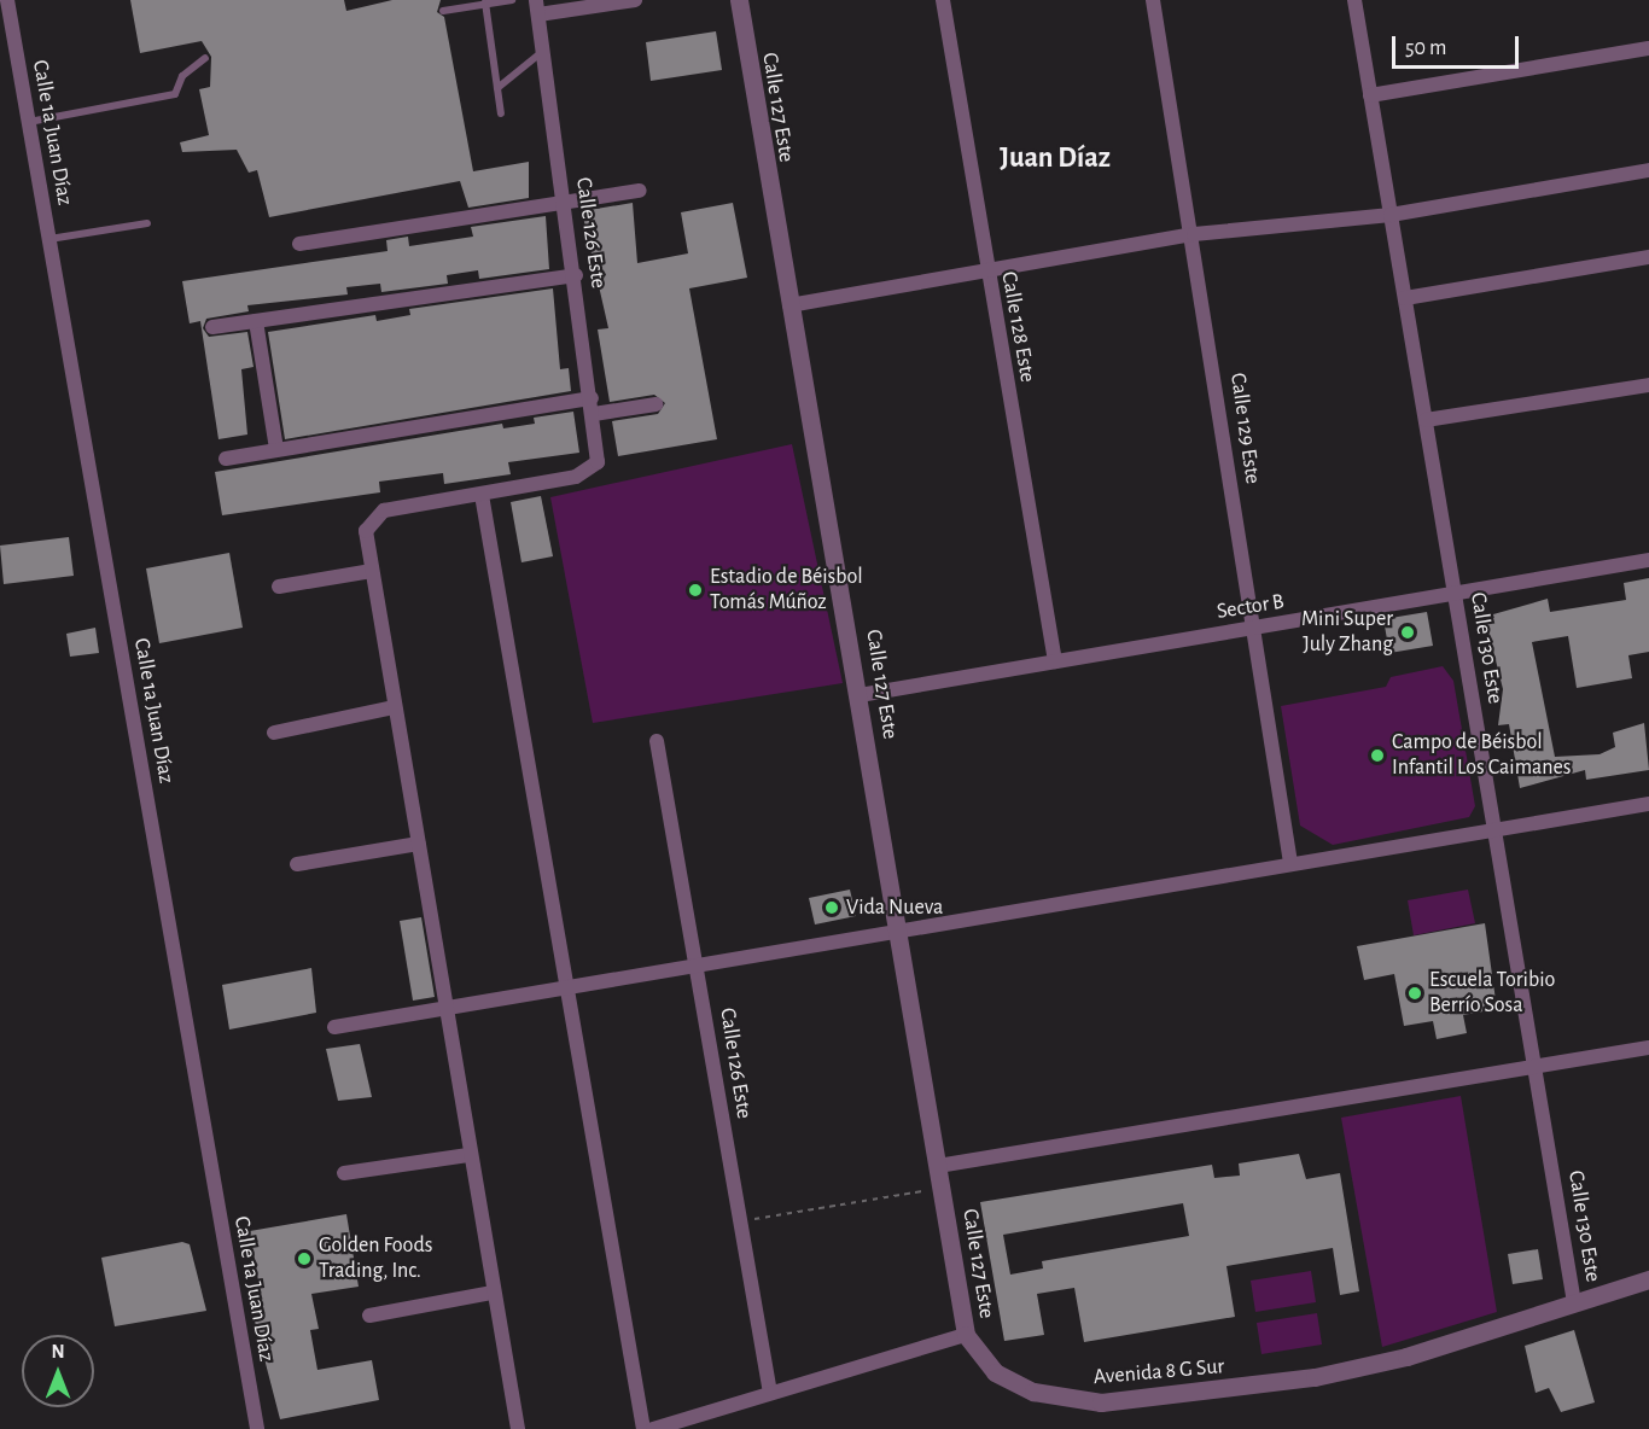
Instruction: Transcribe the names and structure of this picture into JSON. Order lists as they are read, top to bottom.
{
  "streets": {
    "street": [
      "Calle 127 Este",
      "Calle 1a Juan Díaz",
      "Calle 126 Este",
      "Calle 128 Este",
      "Calle 129 Este",
      "Sector B",
      "Calle 130 Este",
      "Avenida 8 G Sur"
    ]
  },
  "crossings": [
    ["Calle 127 Este", "Sector B"],
    ["Calle 127 Este", "Avenida 8 G Sur"],
    ["Calle 128 Este", "Sector B"],
    ["Calle 129 Este", "Sector B"],
    ["Sector B", "Calle 130 Este"],
    ["Calle 130 Este", "Avenida 8 G Sur"]
  ],
  "districts": ["Juan Díaz"],
  "places": [
    "Estadio de Béisbol Tomás Múñoz",
    "Mini Super July Zhang",
    "Campo de Béisbol Infantil Los Caimanes",
    "Vida Nueva",
    "Escuela Toribio Berrío Sosa",
    "Golden Foods Trading, Inc."
  ],
  "scale_bar": "50 m",
  "north": "top"
}
